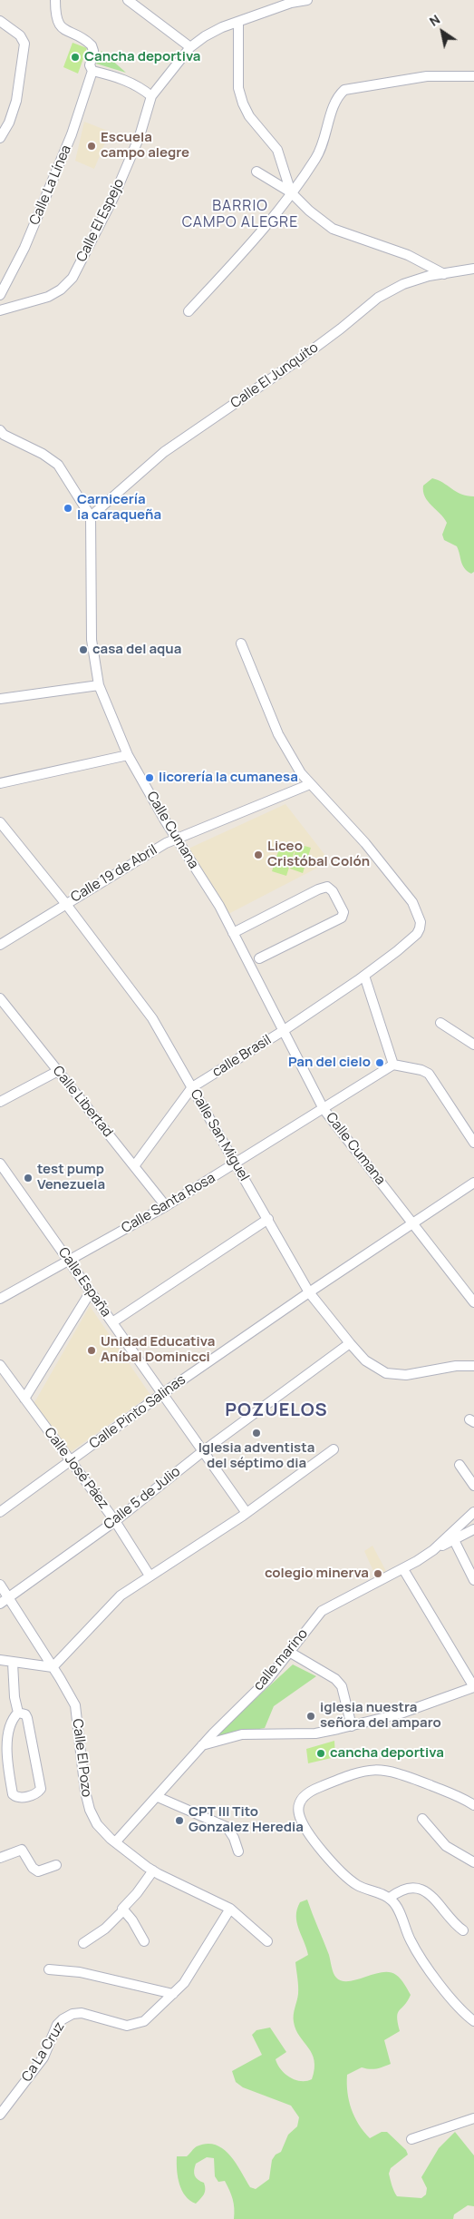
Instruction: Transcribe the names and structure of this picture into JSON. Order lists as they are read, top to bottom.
{
  "streets": {
    "street": [
      "Calle La Línea",
      "Calle El Espejo",
      "Calle El Junquito",
      "Calle Cumana",
      "Calle 19 de Abril",
      "calle Brasil",
      "Calle Libertad",
      "Calle San Miguel",
      "Calle Santa Rosa",
      "Calle España",
      "Calle Pinto Salinas",
      "Calle José Páez",
      "Calle 5 de Julio",
      "calle marino",
      "Calle El Pozo",
      "Ca La Cruz"
    ]
  },
  "crossings": [
    ["Calle El Junquito", "Calle Cumana"],
    ["Calle Cumana", "Calle 19 de Abril"],
    ["Calle Cumana", "calle Brasil"],
    ["Calle Cumana", "Calle Santa Rosa"],
    ["Calle Cumana", "Calle Pinto Salinas"],
    ["Calle 19 de Abril", "calle Brasil"],
    ["Calle 19 de Abril", "Calle San Miguel"],
    ["calle Brasil", "Calle Libertad"],
    ["calle Brasil", "Calle San Miguel"],
    ["Calle Libertad", "Calle Santa Rosa"],
    ["Calle San Miguel", "Calle Santa Rosa"],
    ["Calle San Miguel", "Calle Pinto Salinas"],
    ["Calle San Miguel", "Calle 5 de Julio"],
    ["Calle Santa Rosa", "Calle España"],
    ["Calle España", "Calle Pinto Salinas"],
    ["Calle España", "Calle 5 de Julio"],
    ["Calle Pinto Salinas", "Calle José Páez"],
    ["Calle José Páez", "Calle 5 de Julio"],
    ["Calle 5 de Julio", "Calle El Pozo"],
    ["calle marino", "Calle El Pozo"],
    ["Calle El Pozo", "Ca La Cruz"]
  ],
  "districts": ["BARRIO CAMPO ALEGRE", "POZUELOS"],
  "places": [
    "Cancha deportiva",
    "Escuela campo alegre",
    "Carnicería la caraqueña",
    "casa del aqua",
    "licorería la cumanesa",
    "Liceo Cristóbal Colón",
    "Pan del cielo",
    "test pump Venezuela",
    "Unidad Educativa Aníbal Dominicci",
    "Iglesia adventista del séptimo dia",
    "colegio minerva",
    "iglesia nuestra señora del amparo",
    "cancha deportiva",
    "CPT III Tito Gonzalez Heredia"
  ],
  "north": "top left"
}
